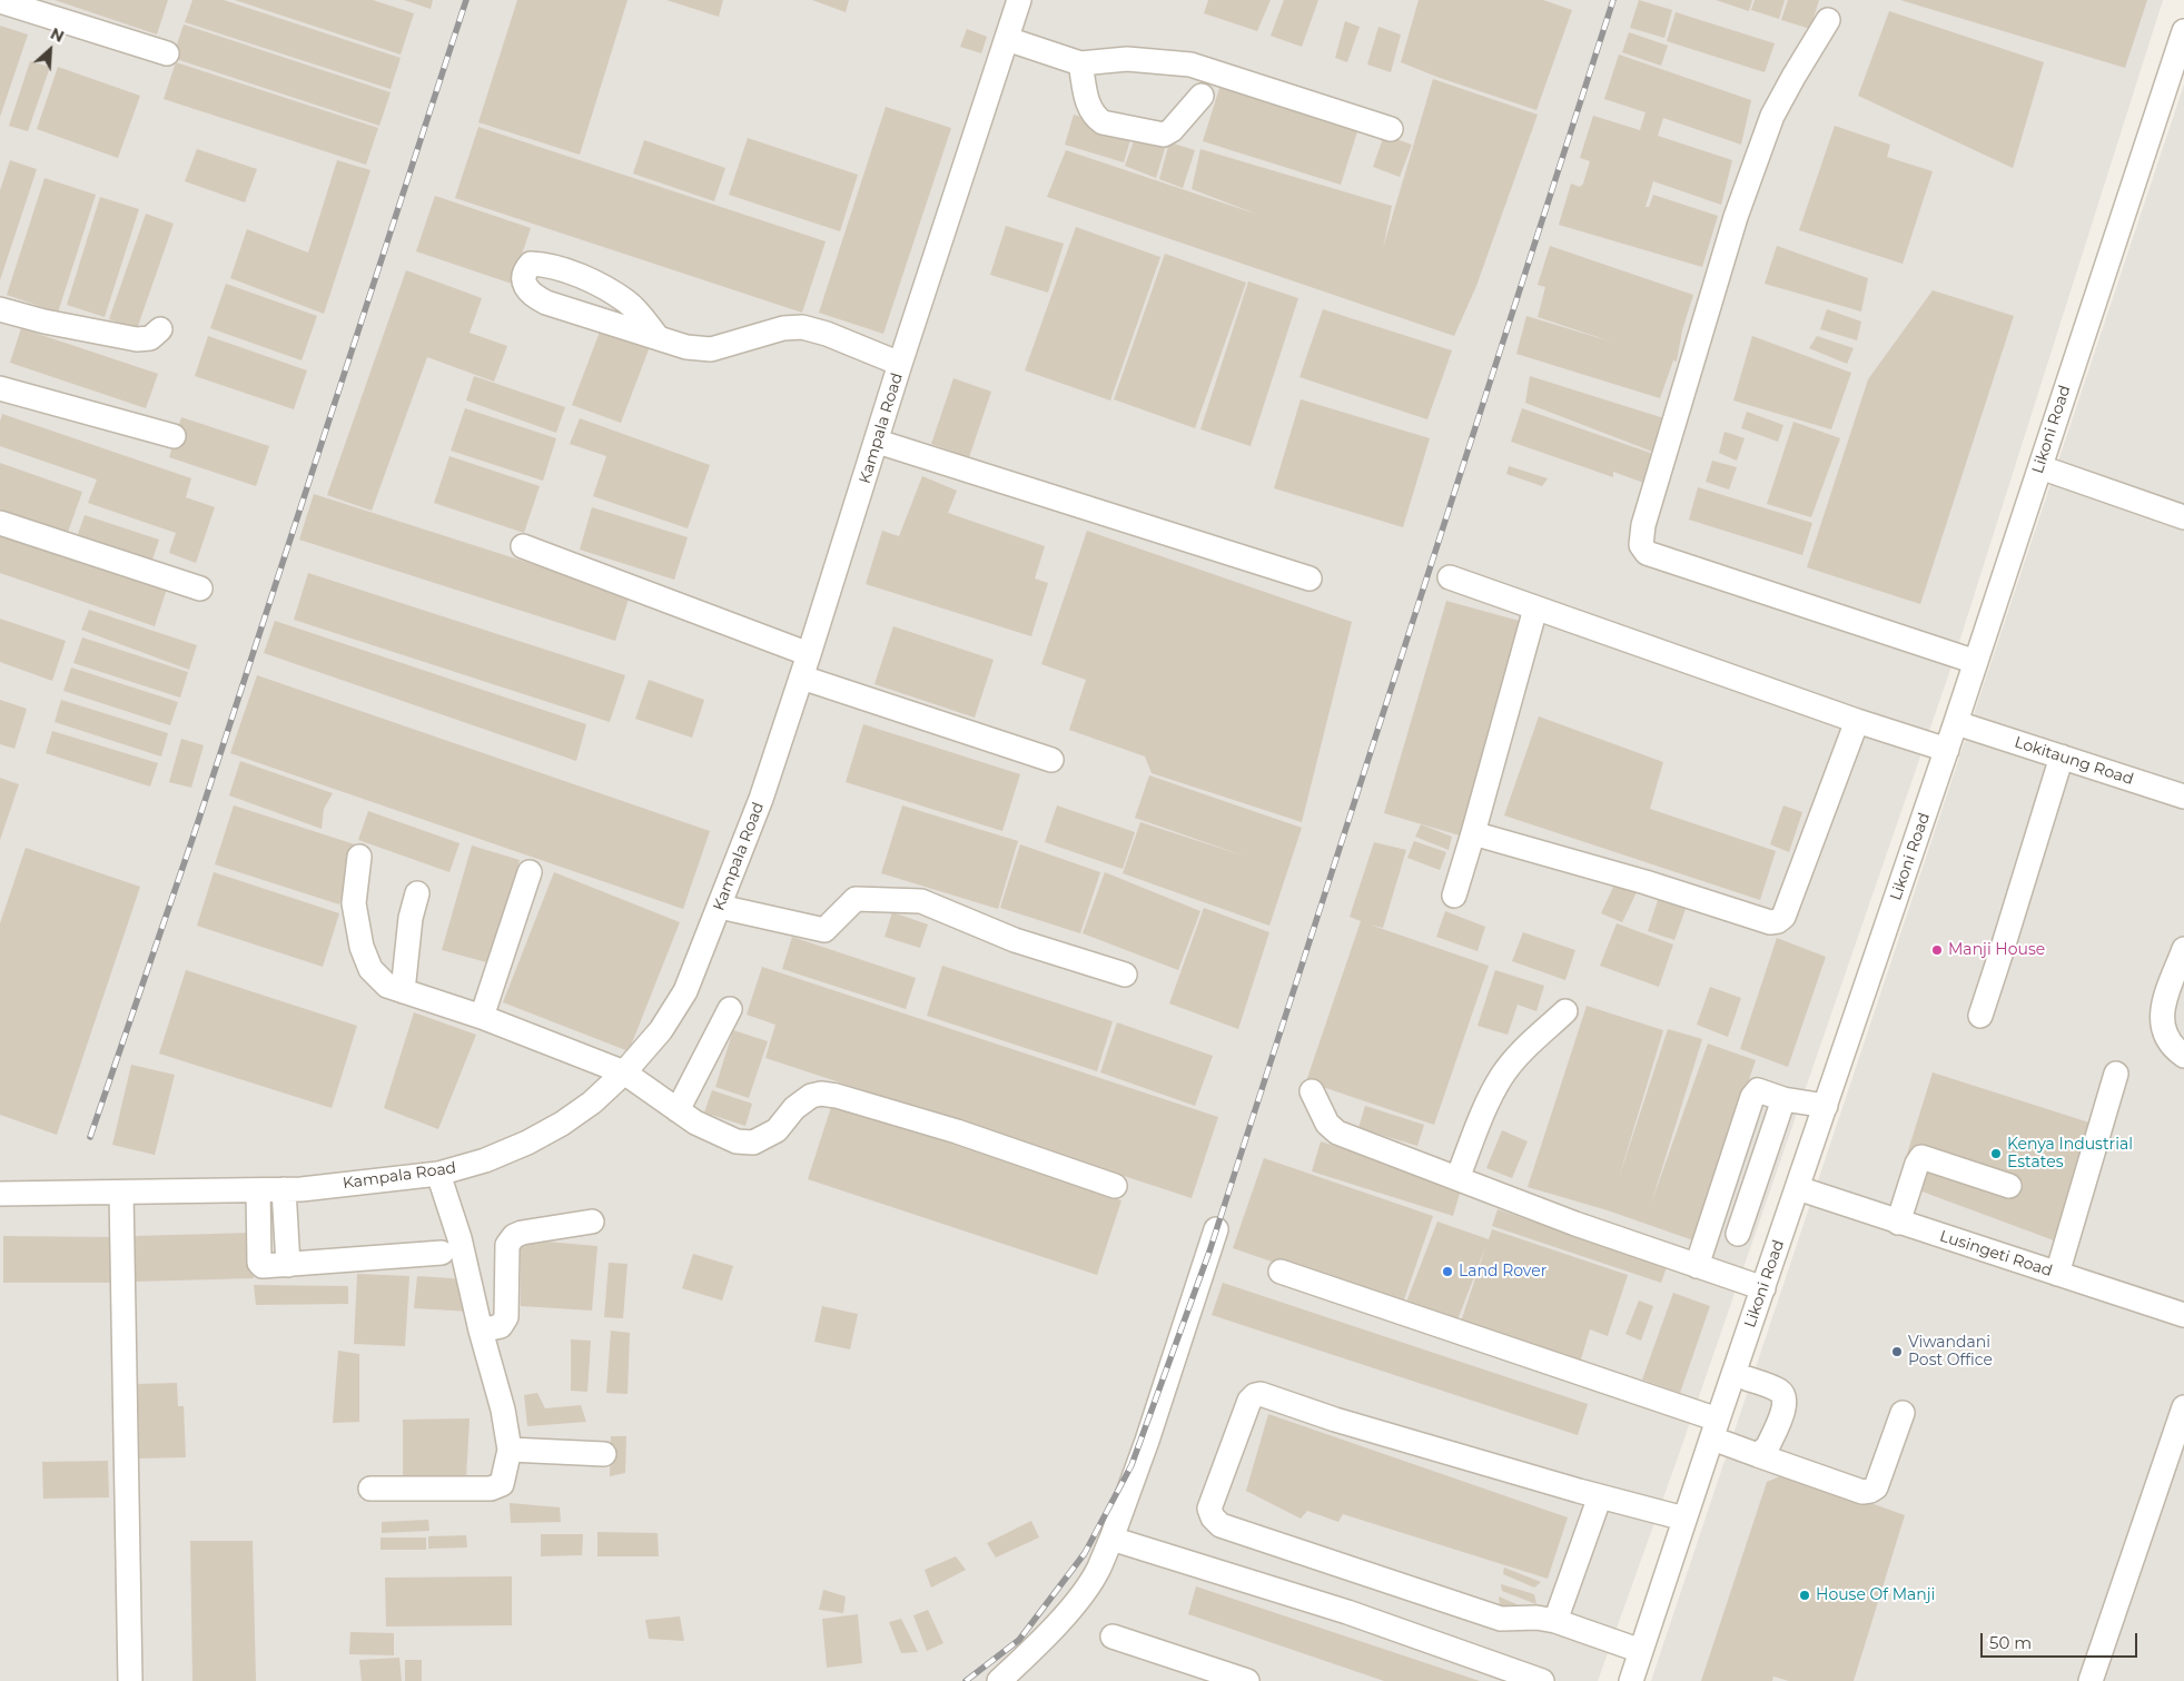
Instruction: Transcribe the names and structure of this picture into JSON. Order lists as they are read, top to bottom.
{
  "streets": {
    "street": [
      "Kampala Road",
      "Likoni Road",
      "Lokitaung Road",
      "Lusingeti Road"
    ]
  },
  "crossings": [
    ["Likoni Road", "Lokitaung Road"],
    ["Likoni Road", "Lusingeti Road"]
  ],
  "places": [
    "Manji House",
    "Kenya Industrial Estates",
    "Land Rover",
    "Viwandani Post Office",
    "House Of Manji"
  ],
  "scale_bar": "50 m",
  "north": "top right"
}
